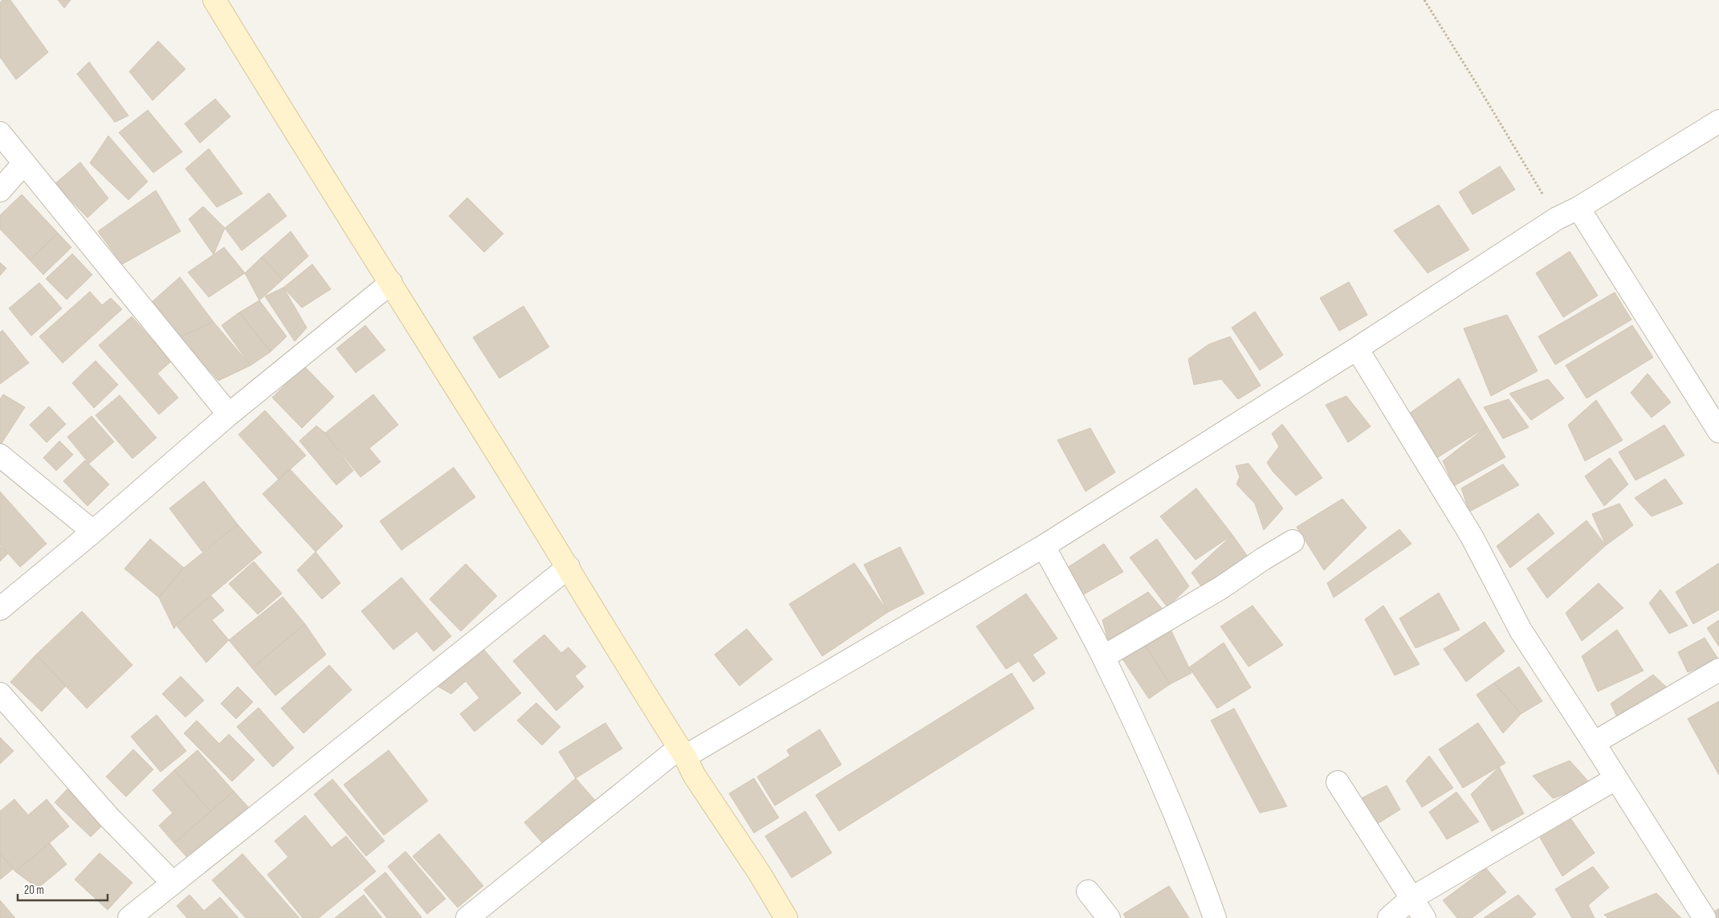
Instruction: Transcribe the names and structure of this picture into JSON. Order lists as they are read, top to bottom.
{
  "scale_bar": "20 m"
}
